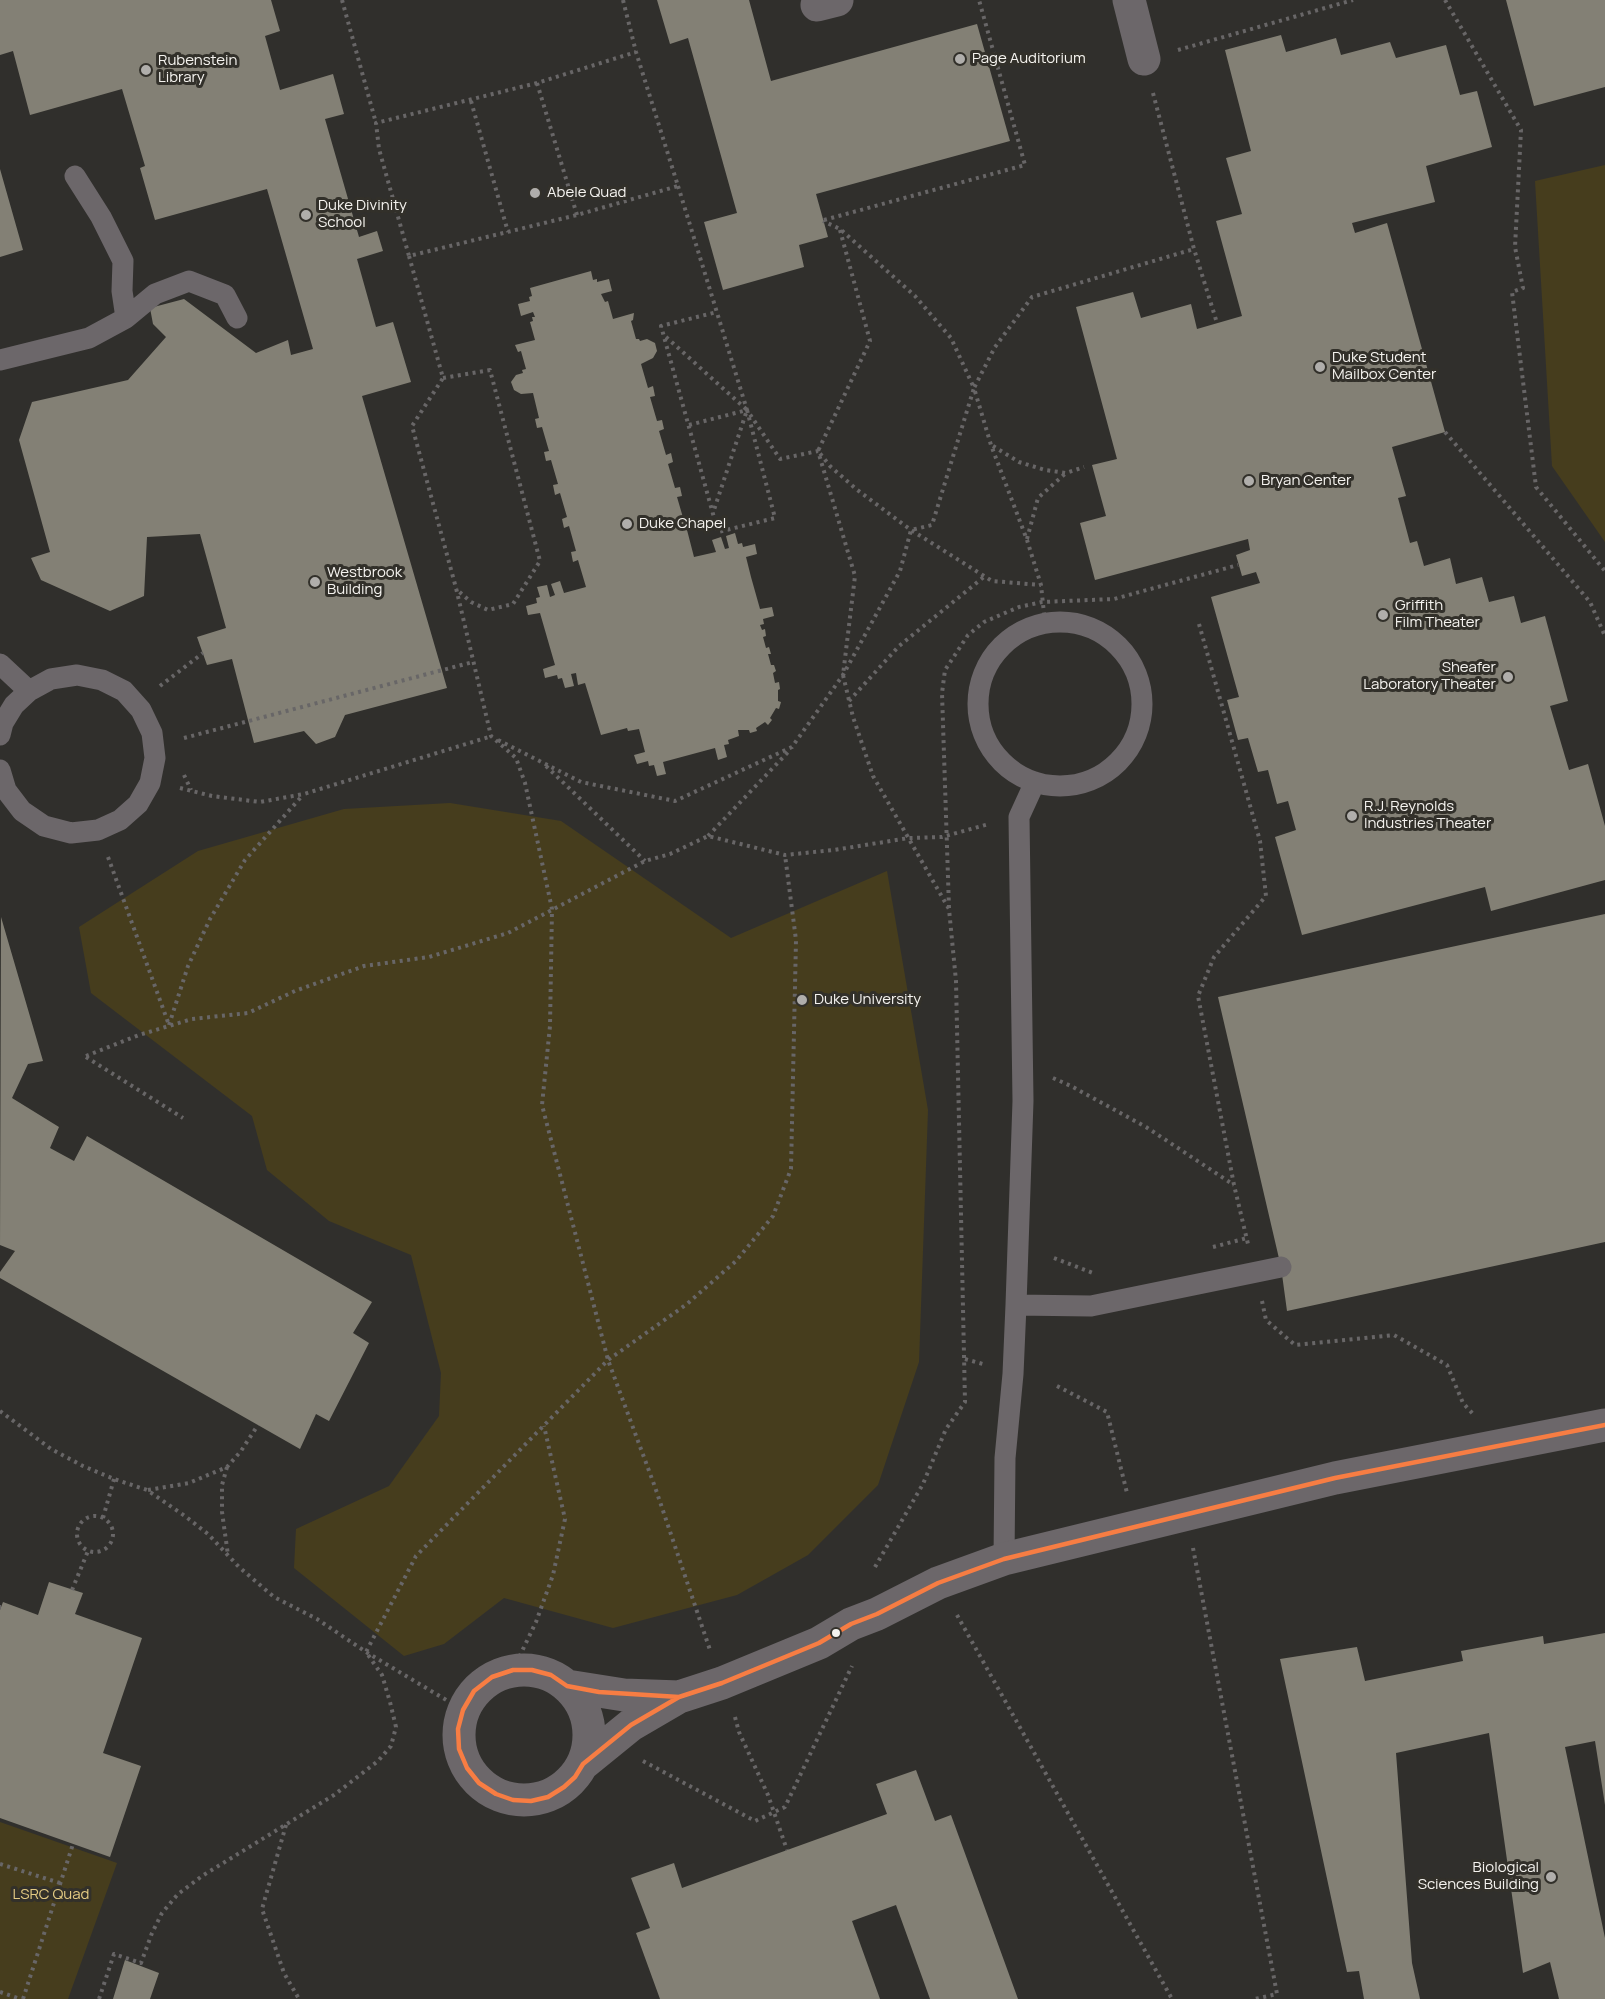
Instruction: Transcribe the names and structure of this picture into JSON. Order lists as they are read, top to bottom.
{
  "parks": ["LSRC Quad"],
  "places": [
    "Page Auditorium",
    "Rubenstein Library",
    "Abele Quad",
    "Duke Divinity School",
    "Duke Student Mailbox Center",
    "Bryan Center",
    "Duke Chapel",
    "Westbrook Building",
    "Griffith Film Theater",
    "Sheafer Laboratory Theater",
    "R.J. Reynolds Industries Theater",
    "Duke University",
    "Biological Sciences Building"
  ]
}
